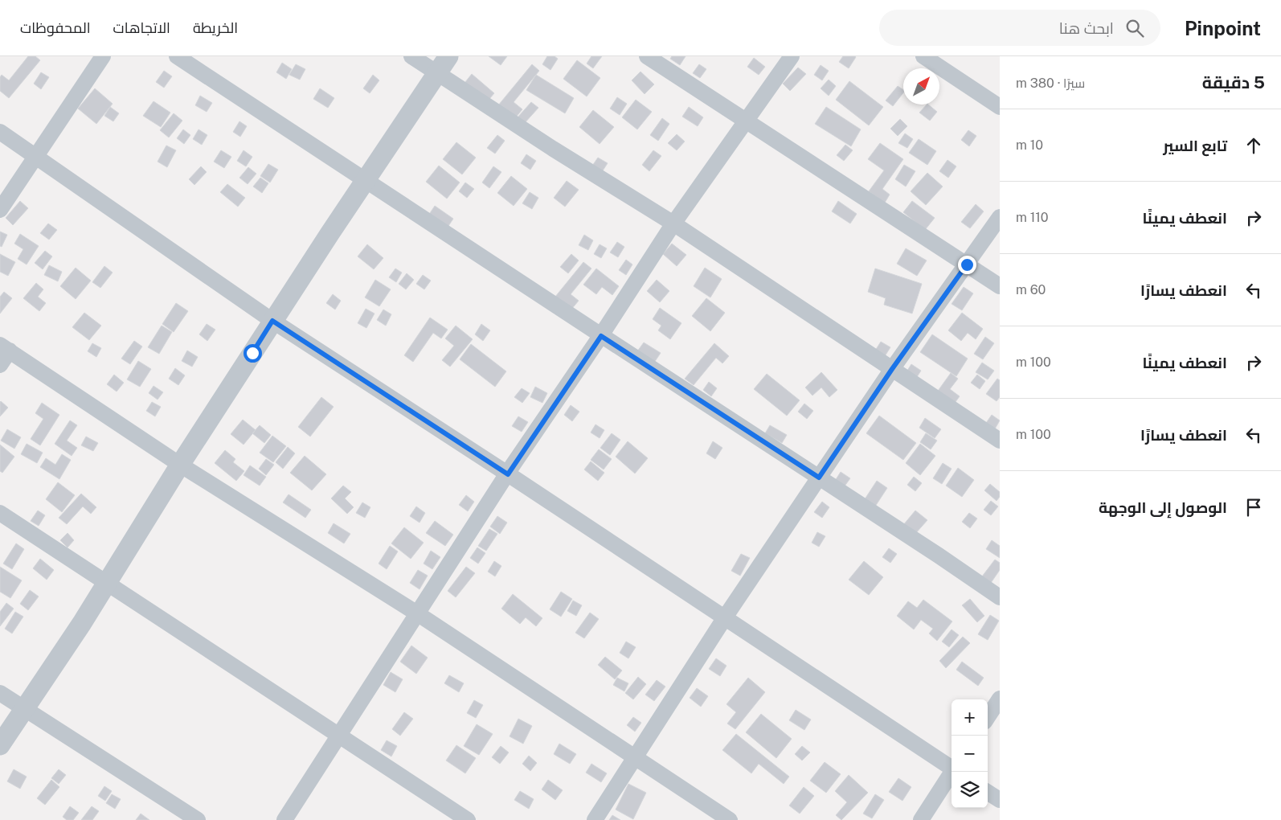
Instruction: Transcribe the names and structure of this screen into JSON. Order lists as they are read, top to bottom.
{
  "north": "top right",
  "page": {
    "header": "Pinpoint",
    "search": "ابحث هنا",
    "nav": ["الخريطة", "الاتجاهات", "المحفوظات"],
    "heading": ["5 دقيقة", "سيرًا · 380 m"],
    "list": [
      ["تابع السير", "10 m"],
      ["انعطف يمينًا", "110 m"],
      ["انعطف يسارًا", "60 m"],
      ["انعطف يمينًا", "100 m"],
      ["انعطف يسارًا", "100 m"],
      "الوصول إلى الوجهة"
    ],
    "map_buttons": ["+", "−"]
  }
}
